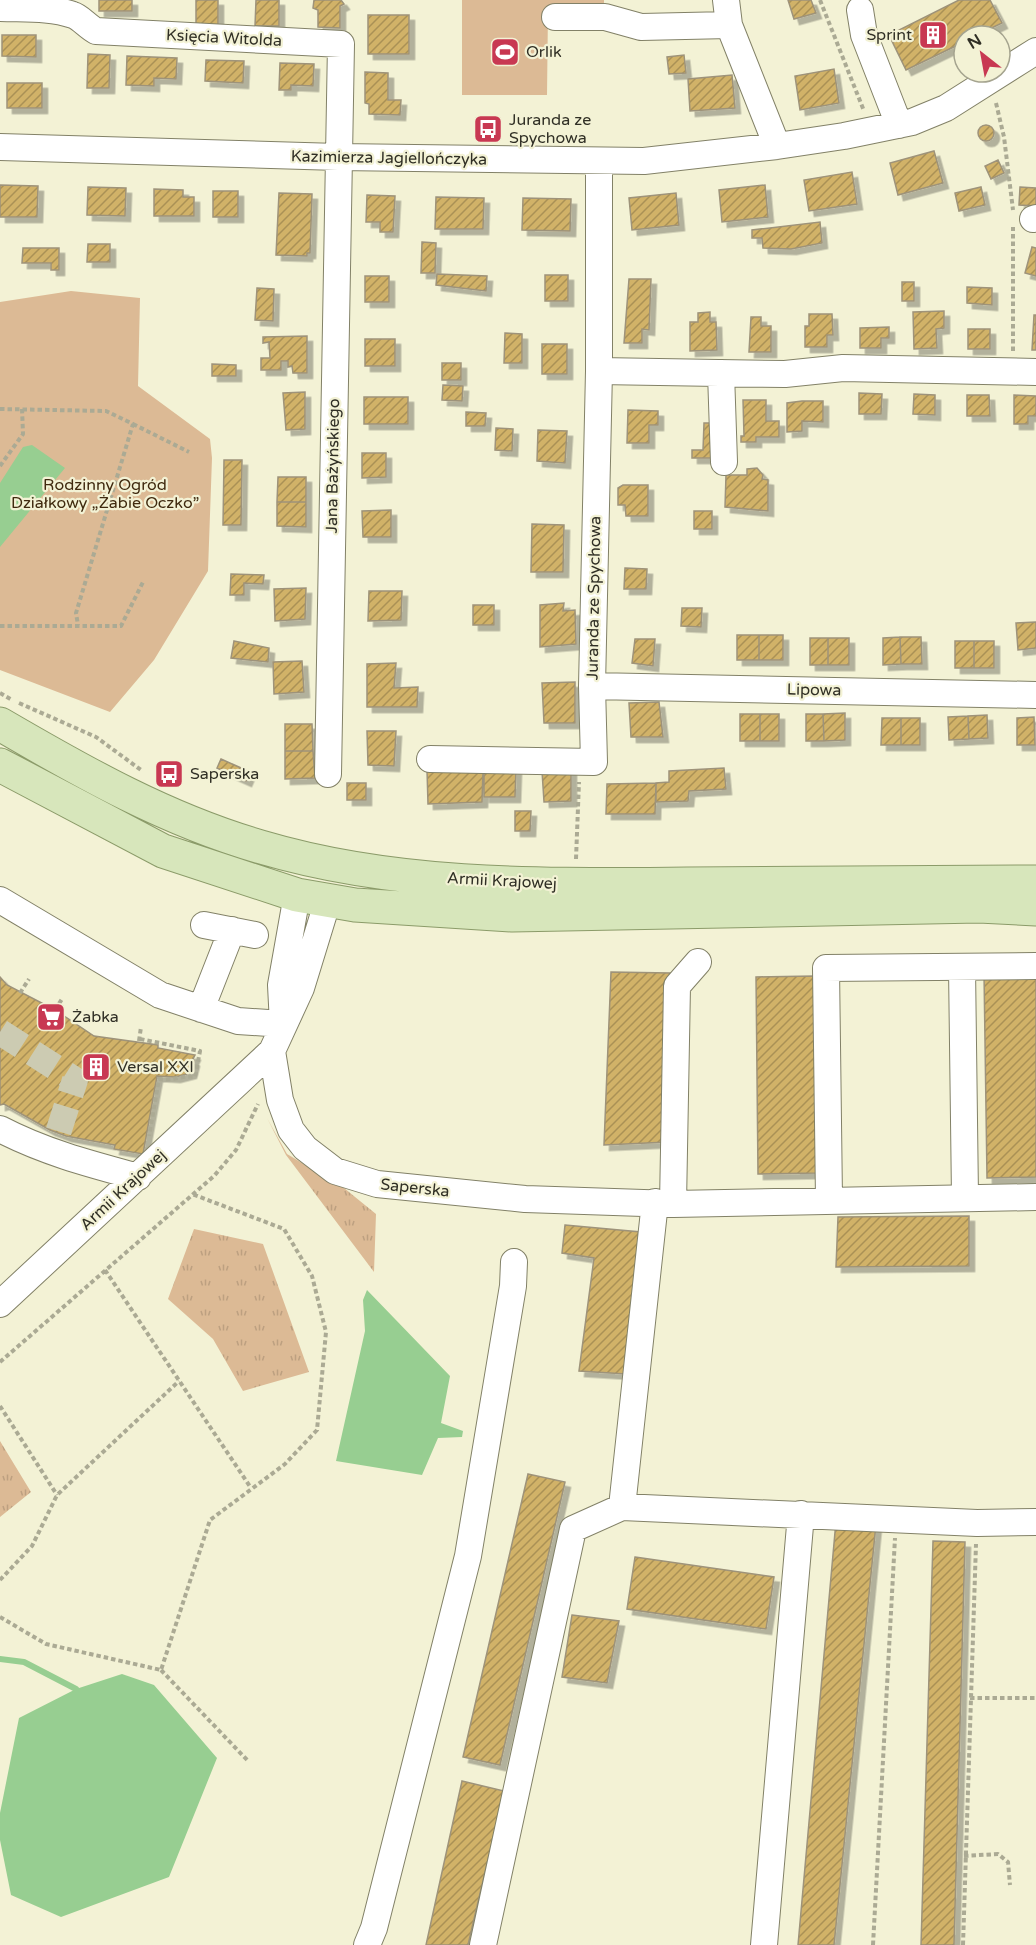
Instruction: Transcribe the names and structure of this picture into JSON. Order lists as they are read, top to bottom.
{
  "streets": {
    "main road": ["Armii Krajowej"],
    "street": [
      "Księcia Witolda",
      "Kazimierza Jagiellończyka",
      "Jana Bażyńskiego",
      "Juranda ze Spychowa",
      "Lipowa",
      "Saperska"
    ]
  },
  "crossings": [
    ["Księcia Witolda", "Kazimierza Jagiellończyka"],
    ["Księcia Witolda", "Jana Bażyńskiego"],
    ["Kazimierza Jagiellończyka", "Jana Bażyńskiego"],
    ["Kazimierza Jagiellończyka", "Juranda ze Spychowa"],
    ["Juranda ze Spychowa", "Lipowa"],
    ["Armii Krajowej", "Saperska"]
  ],
  "parks": ["Rodzinny Ogród Działkowy „Żabie Oczko”"],
  "places": {
    "building": ["Sprint", "Versal XXI"],
    "sports": ["Orlik"],
    "bus stop": ["Juranda ze Spychowa", "Saperska"],
    "supermarket": ["Żabka"]
  },
  "north": "top left"
}
